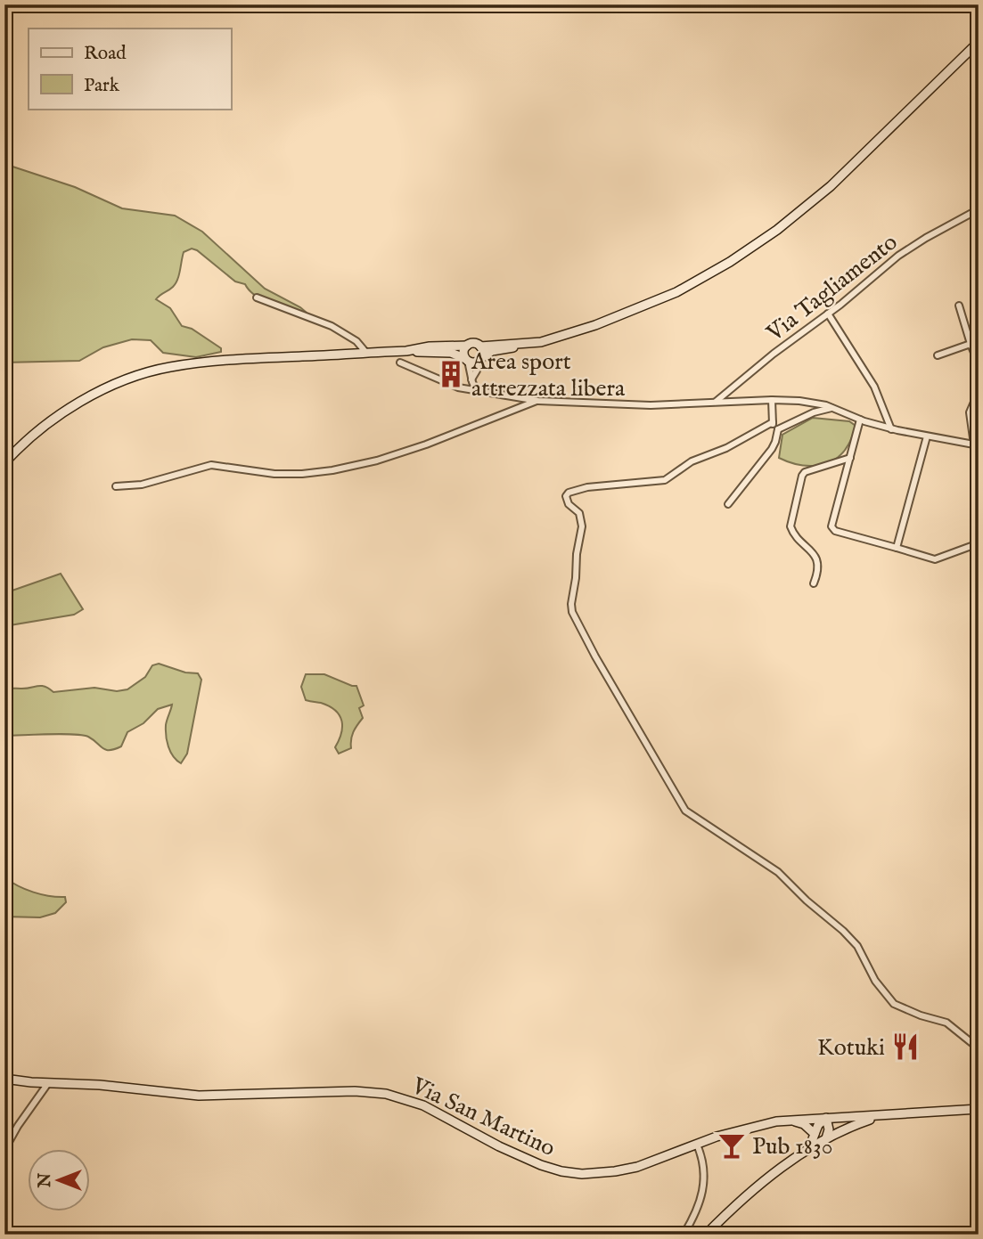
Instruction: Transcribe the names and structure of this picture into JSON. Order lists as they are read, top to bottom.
{
  "streets": {
    "street": ["Via Tagliamento", "Via San Martino"]
  },
  "places": {
    "building": ["Area sport attrezzata libera"],
    "restaurant": ["Kotuki"],
    "bar": ["Pub 1830"]
  },
  "legend": ["Road", "Park"],
  "north": "left"
}
